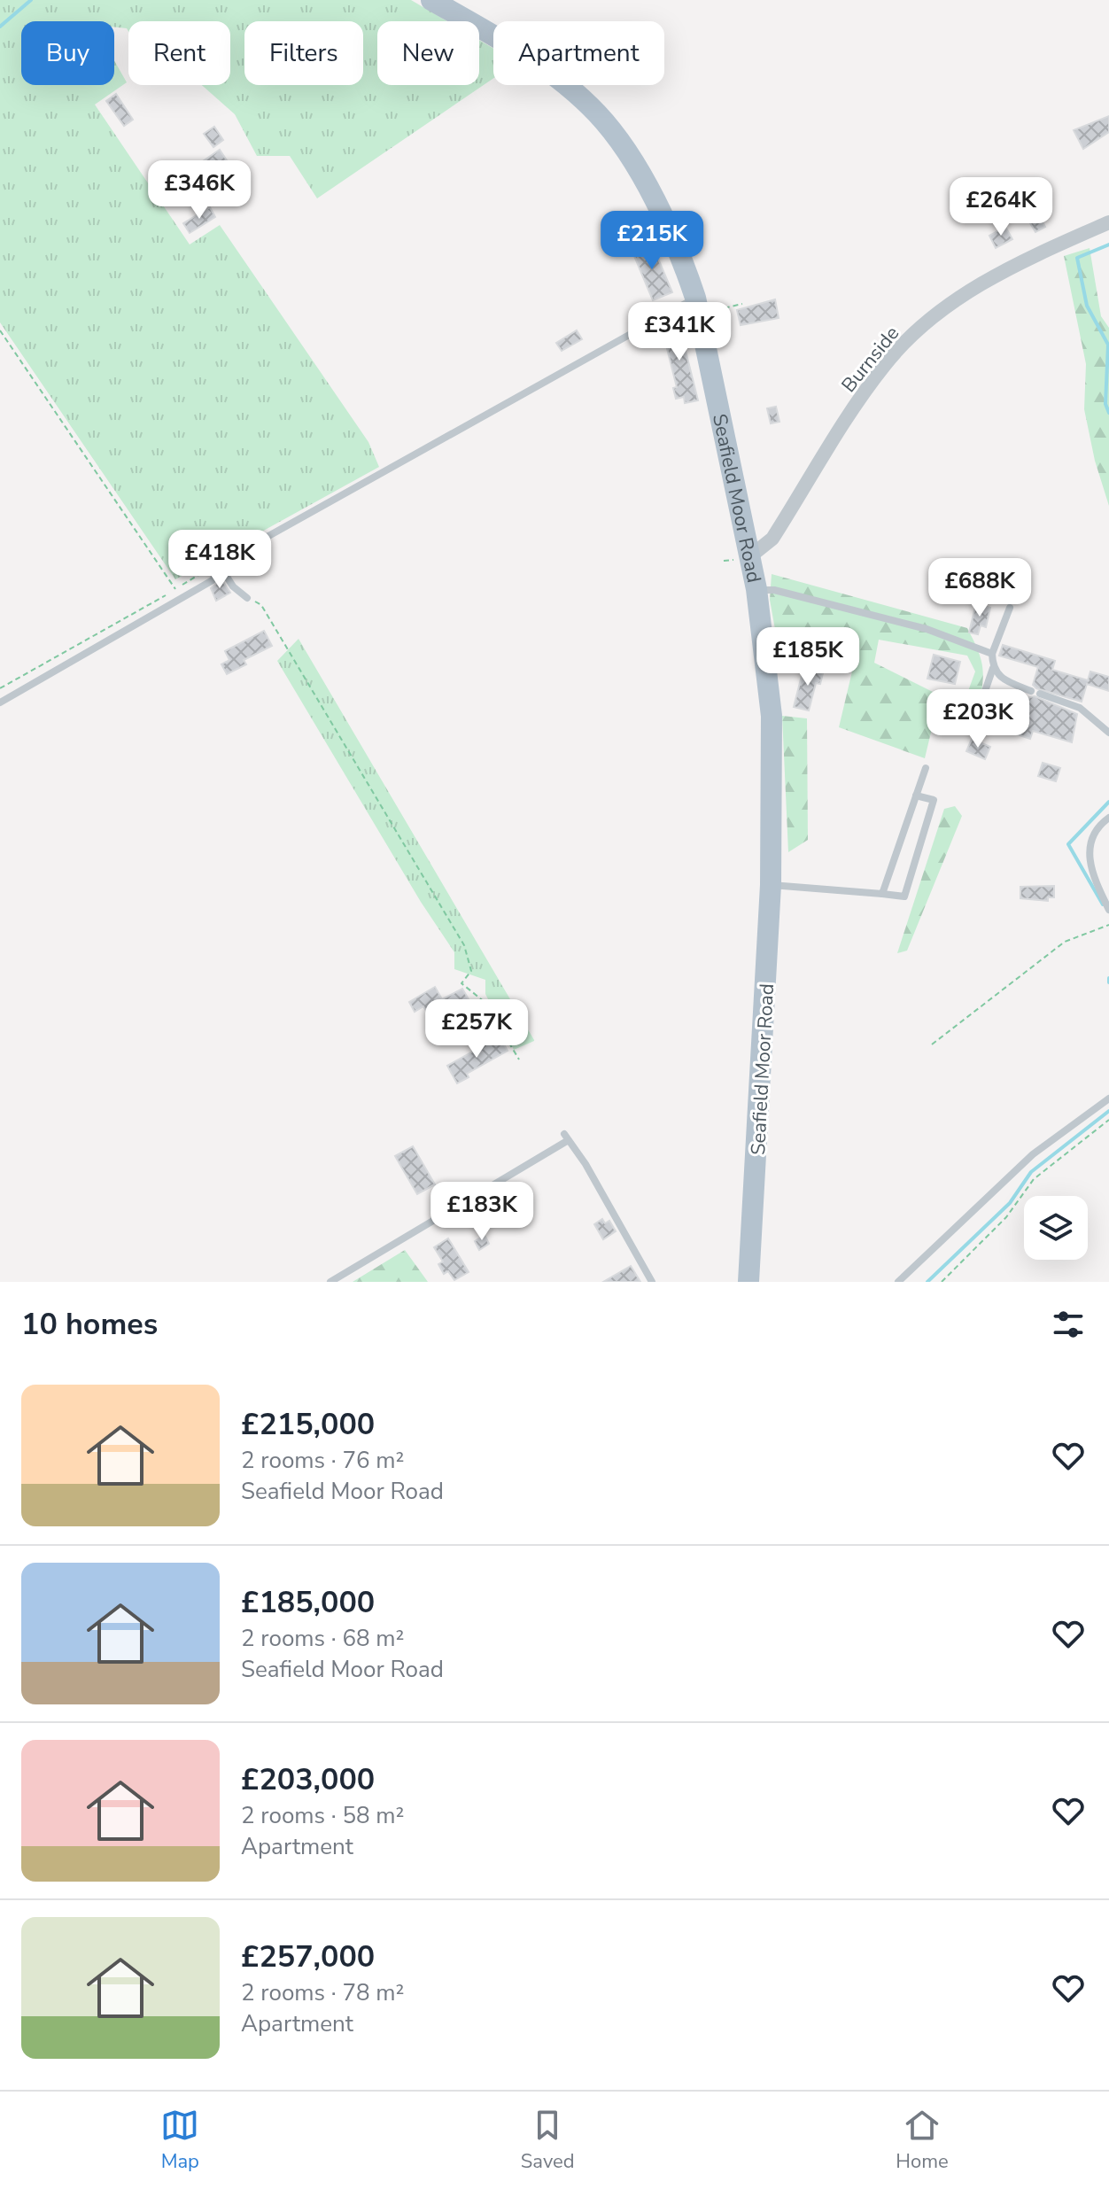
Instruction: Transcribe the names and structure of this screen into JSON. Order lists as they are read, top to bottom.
{
  "streets": {
    "main road": ["Seafield Moor Road"],
    "street": ["Burnside"]
  },
  "crossings": [
    ["Burnside", "Seafield Moor Road"]
  ],
  "page": {
    "chip": [
      "Buy",
      "Rent",
      "Filters",
      "New",
      "Apartment"
    ],
    "price": [
      "£346K",
      "£264K",
      "£215K",
      "£341K",
      "£418K",
      "£688K",
      "£185K",
      "£203K",
      "£257K",
      "£183K"
    ],
    "heading": "10 homes",
    "list": [
      {
        "name": "£215,000",
        "note": "2 rooms · 76 m² · Seafield Moor Road"
      },
      {
        "name": "£185,000",
        "note": "2 rooms · 68 m² · Seafield Moor Road"
      },
      {
        "name": "£203,000",
        "note": "2 rooms · 58 m² · Apartment"
      },
      {
        "name": "£257,000",
        "note": "2 rooms · 78 m² · Apartment"
      }
    ],
    "tabs": ["Map", "Saved", "Home"]
  }
}
